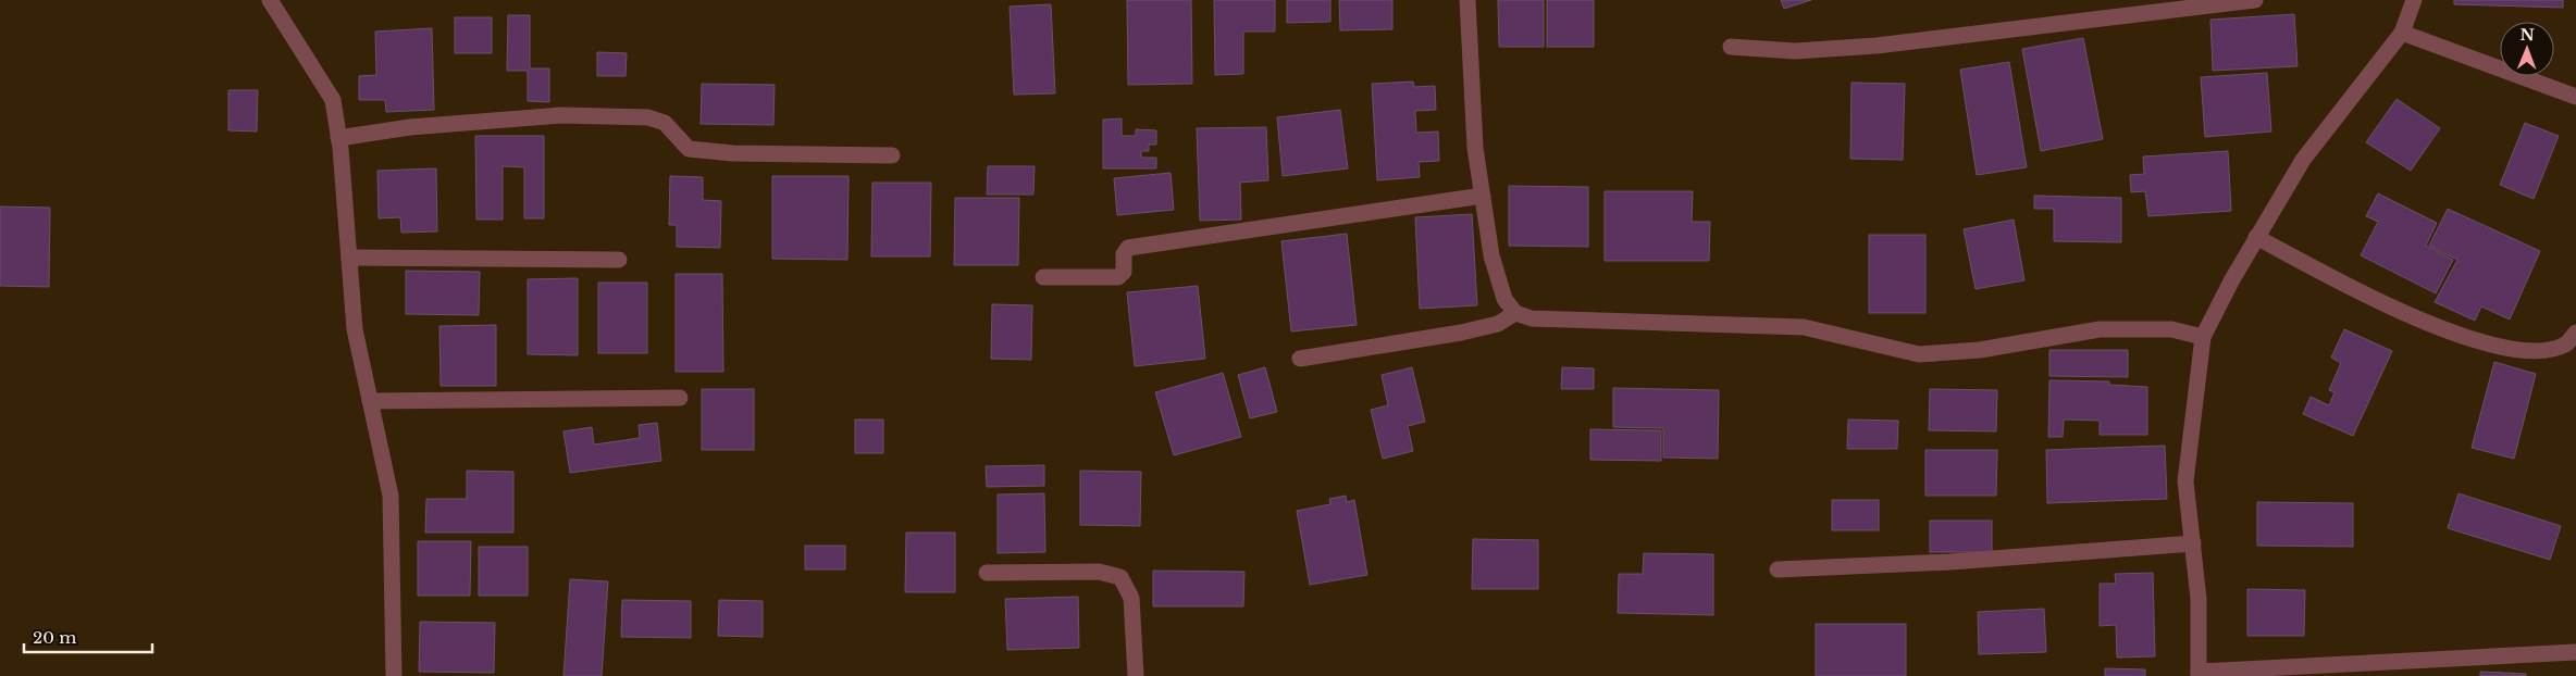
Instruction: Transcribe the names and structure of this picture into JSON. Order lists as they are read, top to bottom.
{
  "scale_bar": "20 m",
  "north": "top"
}
